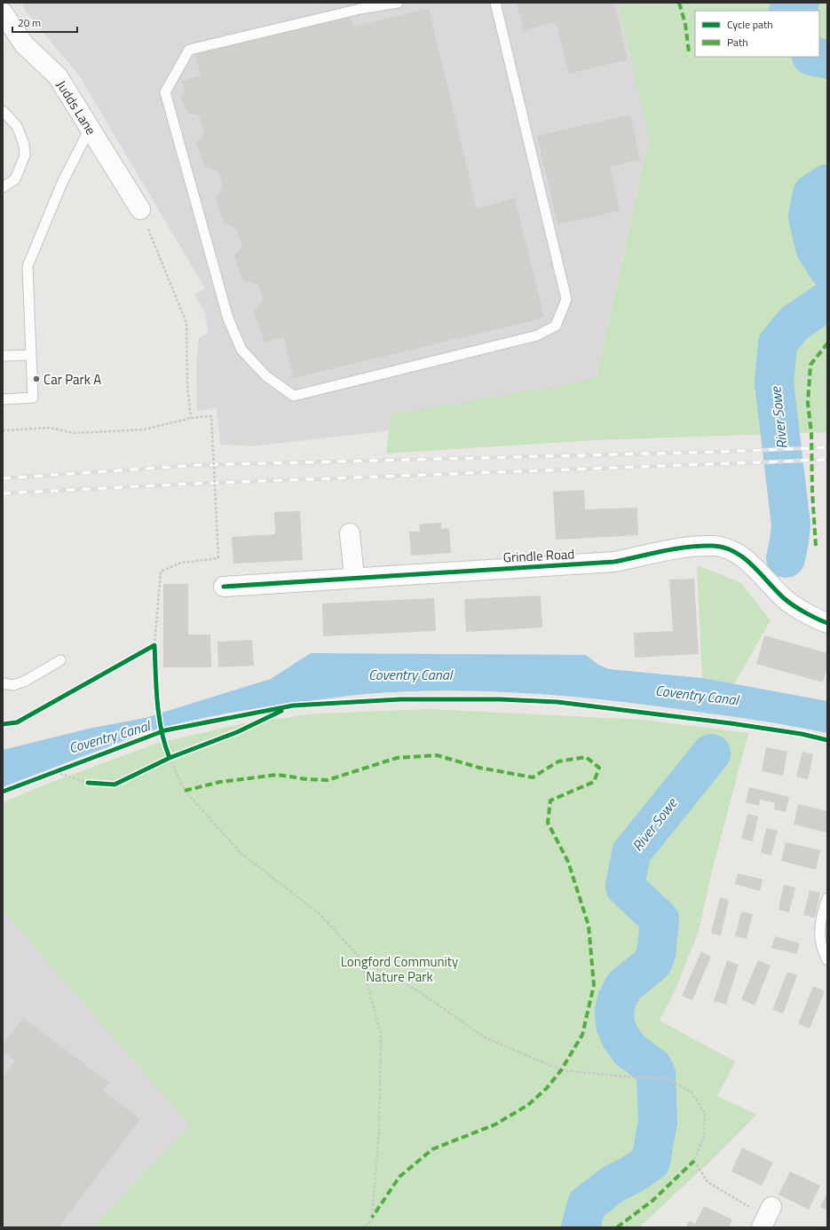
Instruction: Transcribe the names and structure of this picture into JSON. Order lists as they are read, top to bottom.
{
  "streets": {
    "street": ["Judds Lane", "Grindle Road"]
  },
  "water": ["River Sowe", "Coventry Canal"],
  "parks": ["Longford Community Nature Park"],
  "places": ["Car Park A"],
  "legend": ["Cycle path", "Path"],
  "scale_bar": "20 m"
}
